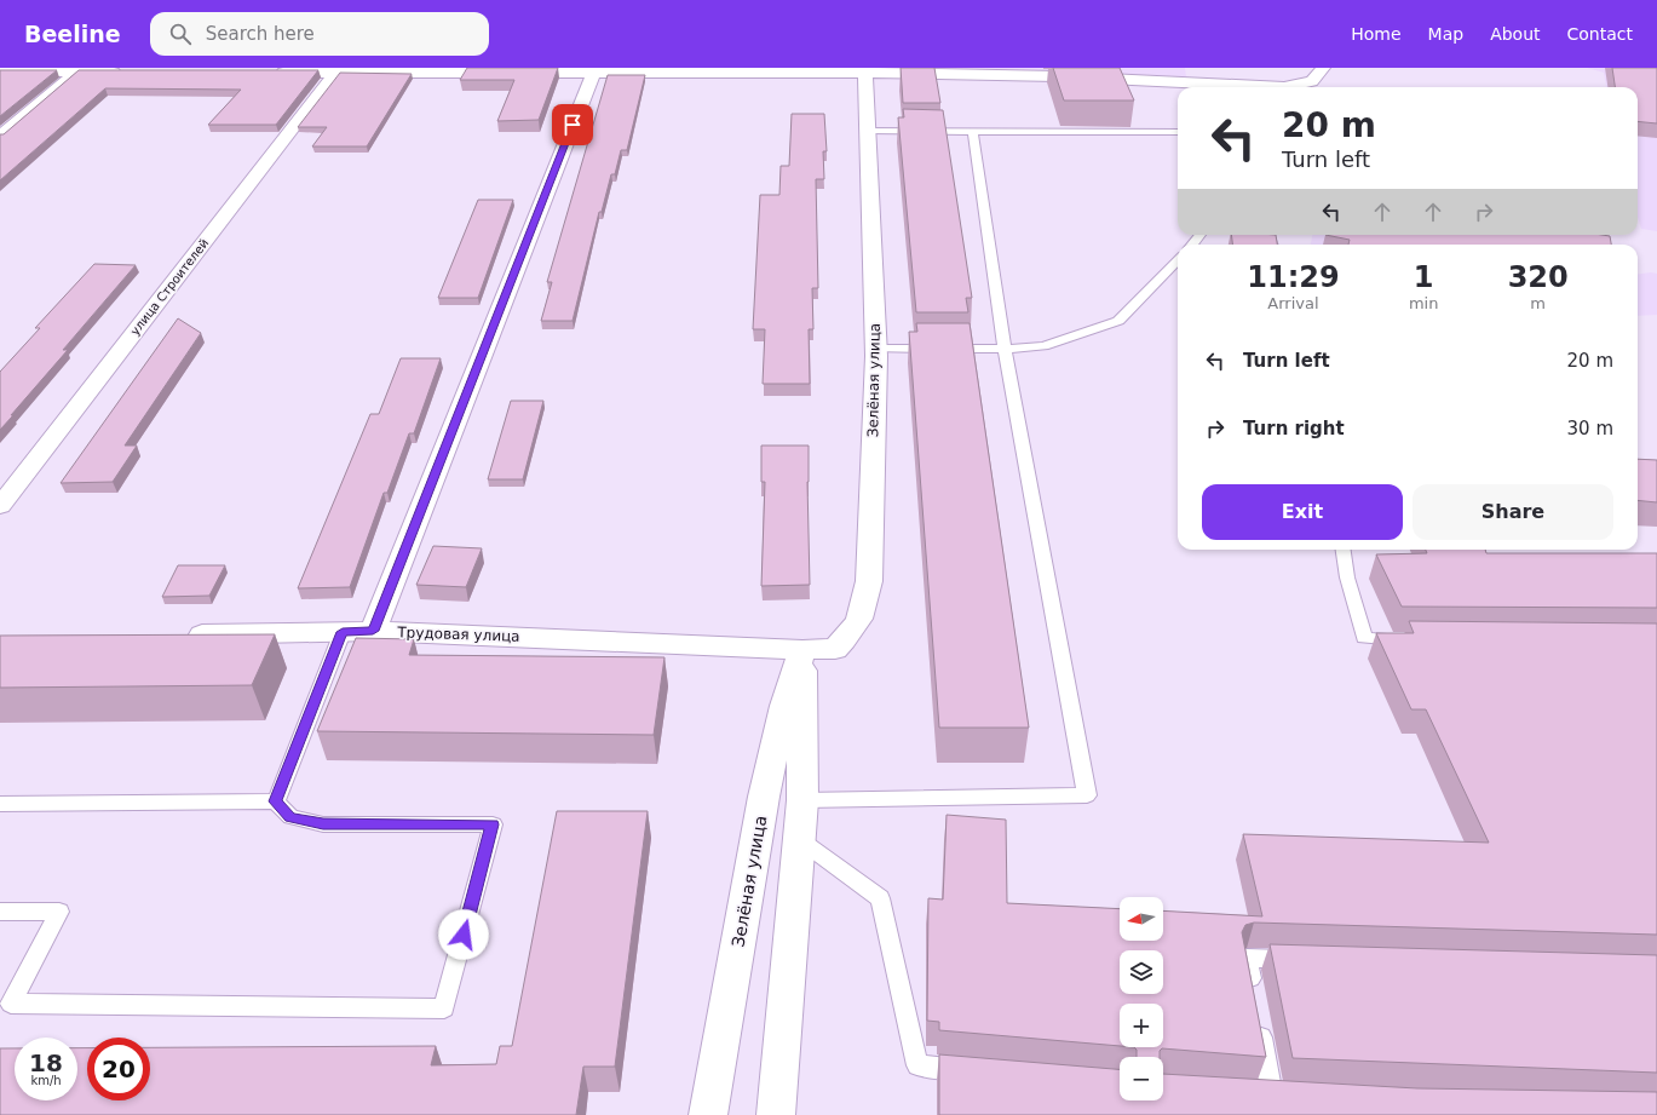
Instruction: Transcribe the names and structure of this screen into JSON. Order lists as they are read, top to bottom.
{
  "streets": {
    "street": ["улица Строителей", "Зелёная улица", "Трудовая улица"]
  },
  "crossings": [
    ["Зелёная улица", "Трудовая улица"]
  ],
  "north": "left",
  "page": {
    "header": "Beeline",
    "search": "Search here",
    "nav": [
      "Home",
      "Map",
      "About",
      "Contact"
    ],
    "turn": ["20 m", "Turn left"],
    "eta": [
      "11:29",
      "Arrival",
      "1",
      "min",
      "320",
      "m"
    ],
    "list": [
      {
        "name": "Turn left",
        "value": "20 m"
      },
      {
        "name": "Turn right",
        "value": "30 m"
      }
    ],
    "buttons": ["Exit", "Share"],
    "map_buttons": ["+", "−"],
    "speed": "18 km/h",
    "limit": "20"
  }
}
